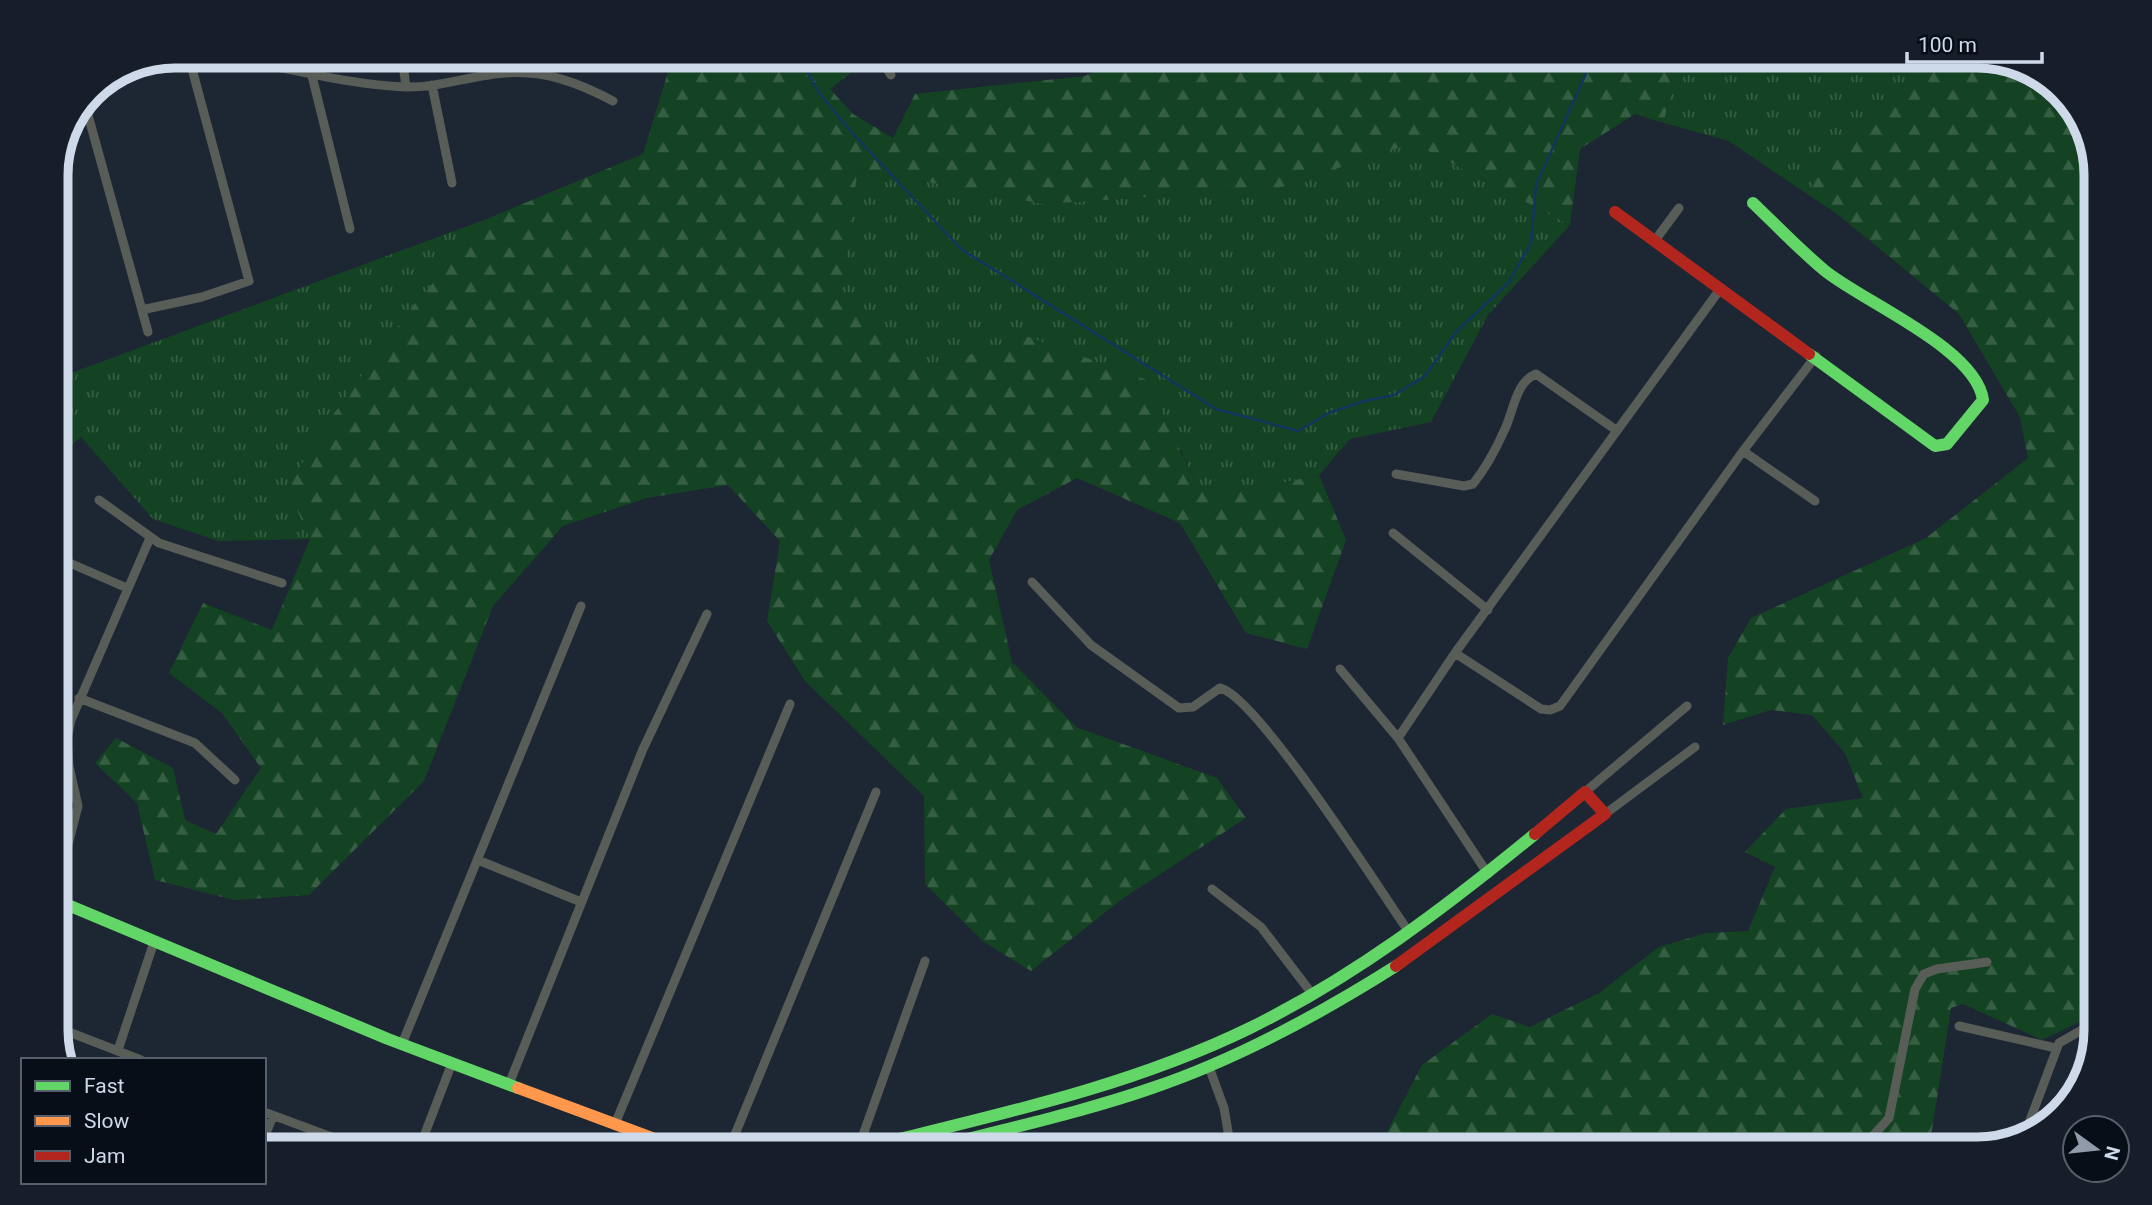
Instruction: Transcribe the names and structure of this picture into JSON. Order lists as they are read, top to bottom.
{
  "legend": ["Fast", "Slow", "Jam"],
  "scale_bar": "100 m",
  "north": "right"
}
